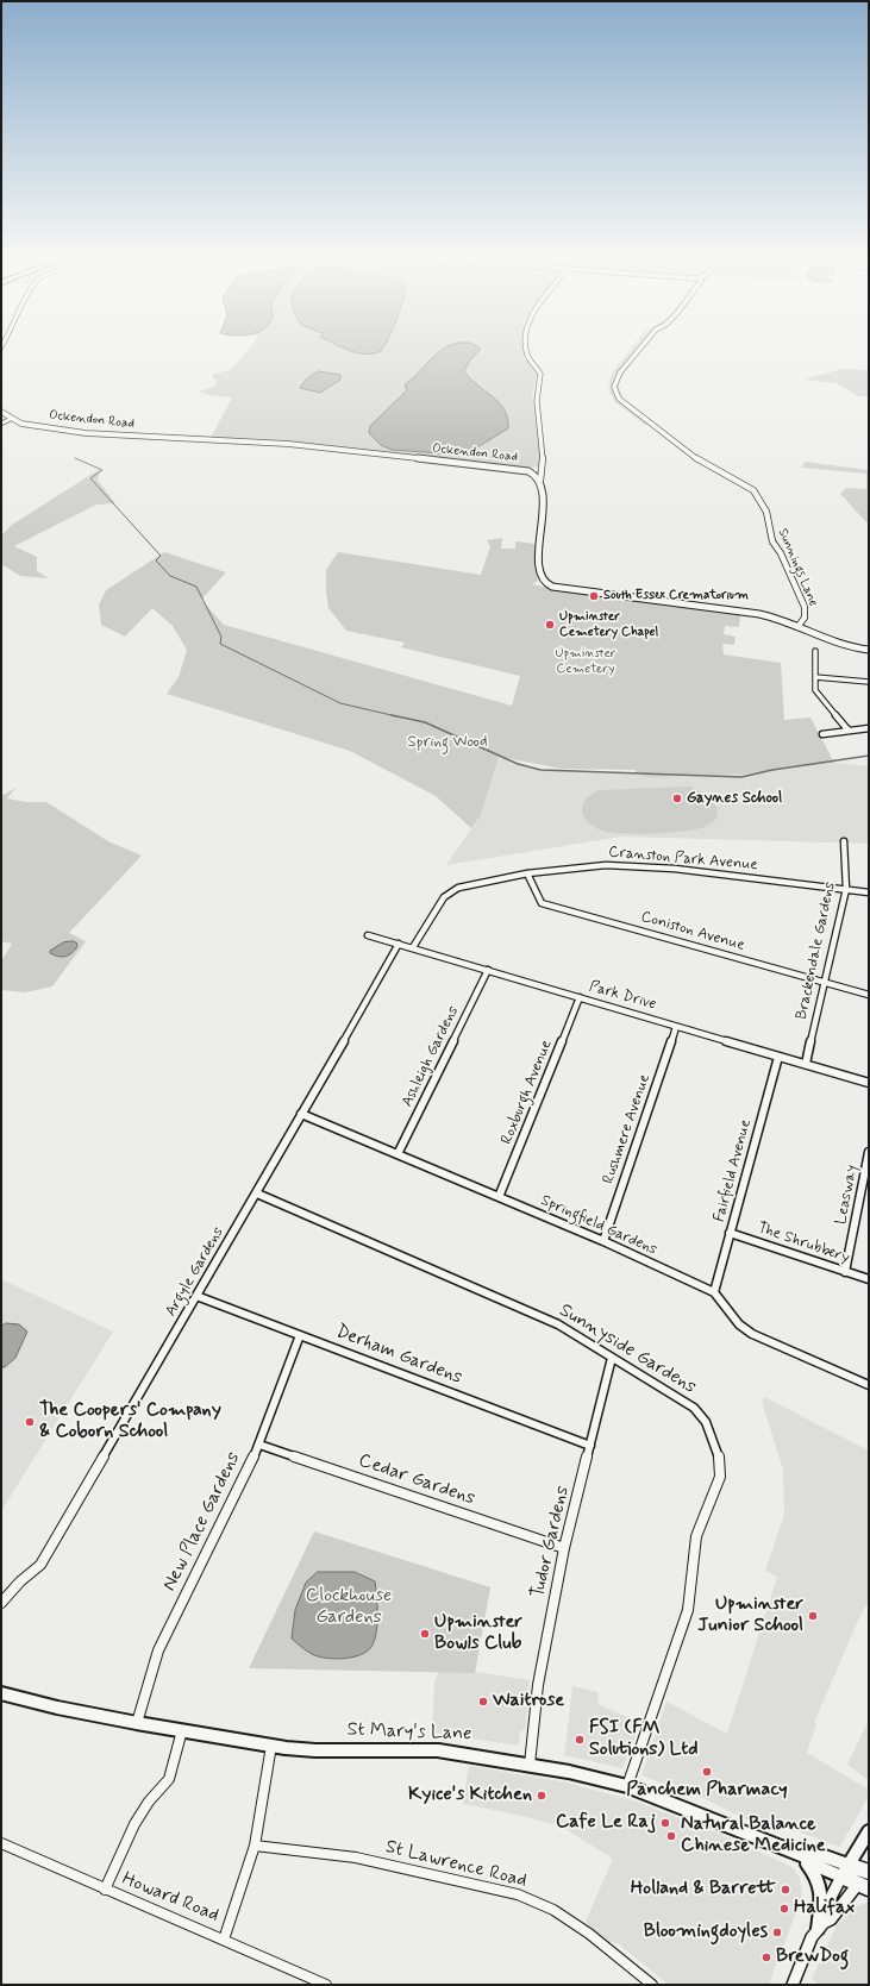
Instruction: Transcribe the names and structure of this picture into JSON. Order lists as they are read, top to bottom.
{
  "streets": {
    "main road": ["Ockendon Road", "St Mary's Lane"],
    "street": [
      "Sunnings Lane",
      "Cranston Park Avenue",
      "Coniston Avenue",
      "Brackendale Gardens",
      "Park Drive",
      "Ashleigh Gardens",
      "Roxburgh Avenue",
      "Rushmere Avenue",
      "Fairfield Avenue",
      "Leasway",
      "Springfield Gardens",
      "The Shrubbery",
      "Argyle Gardens",
      "Sunnyside Gardens",
      "Derham Gardens",
      "Cedar Gardens",
      "New Place Gardens",
      "Tudor Gardens",
      "St Lawrence Road",
      "Howard Road"
    ]
  },
  "crossings": [
    ["Cranston Park Avenue", "Coniston Avenue"],
    ["Cranston Park Avenue", "Brackendale Gardens"],
    ["Cranston Park Avenue", "Park Drive"],
    ["Coniston Avenue", "Brackendale Gardens"],
    ["Brackendale Gardens", "Park Drive"],
    ["Park Drive", "Ashleigh Gardens"],
    ["Park Drive", "Roxburgh Avenue"],
    ["Park Drive", "Rushmere Avenue"],
    ["Park Drive", "Fairfield Avenue"],
    ["Park Drive", "Argyle Gardens"],
    ["Ashleigh Gardens", "Springfield Gardens"],
    ["Roxburgh Avenue", "Springfield Gardens"],
    ["Rushmere Avenue", "Springfield Gardens"],
    ["Fairfield Avenue", "Springfield Gardens"],
    ["Fairfield Avenue", "The Shrubbery"],
    ["Leasway", "The Shrubbery"],
    ["Springfield Gardens", "Argyle Gardens"],
    ["Argyle Gardens", "Sunnyside Gardens"],
    ["Argyle Gardens", "Derham Gardens"],
    ["Sunnyside Gardens", "Tudor Gardens"],
    ["Sunnyside Gardens", "St Mary's Lane"],
    ["Derham Gardens", "New Place Gardens"],
    ["Derham Gardens", "Tudor Gardens"],
    ["Cedar Gardens", "New Place Gardens"],
    ["Cedar Gardens", "Tudor Gardens"],
    ["New Place Gardens", "St Mary's Lane"],
    ["Tudor Gardens", "St Mary's Lane"]
  ],
  "parks": ["Upminster Cemetery", "Spring Wood", "Clockhouse Gardens"],
  "places": [
    "South Essex Crematorium",
    "Upminster Cemetery Chapel",
    "Gaynes School",
    "The Coopers' Company & Coborn School",
    "Upminster Junior School",
    "Upminster Bowls Club",
    "Waitrose",
    "FSI (FM Solutions) Ltd",
    "Panchem Pharmacy",
    "Kyice's Kitchen",
    "Cafe Le Raj",
    "Natural Balance Chinese Medicine",
    "Holland & Barrett",
    "Halifax",
    "Bloomingdoyles",
    "BrewDog"
  ]
}
